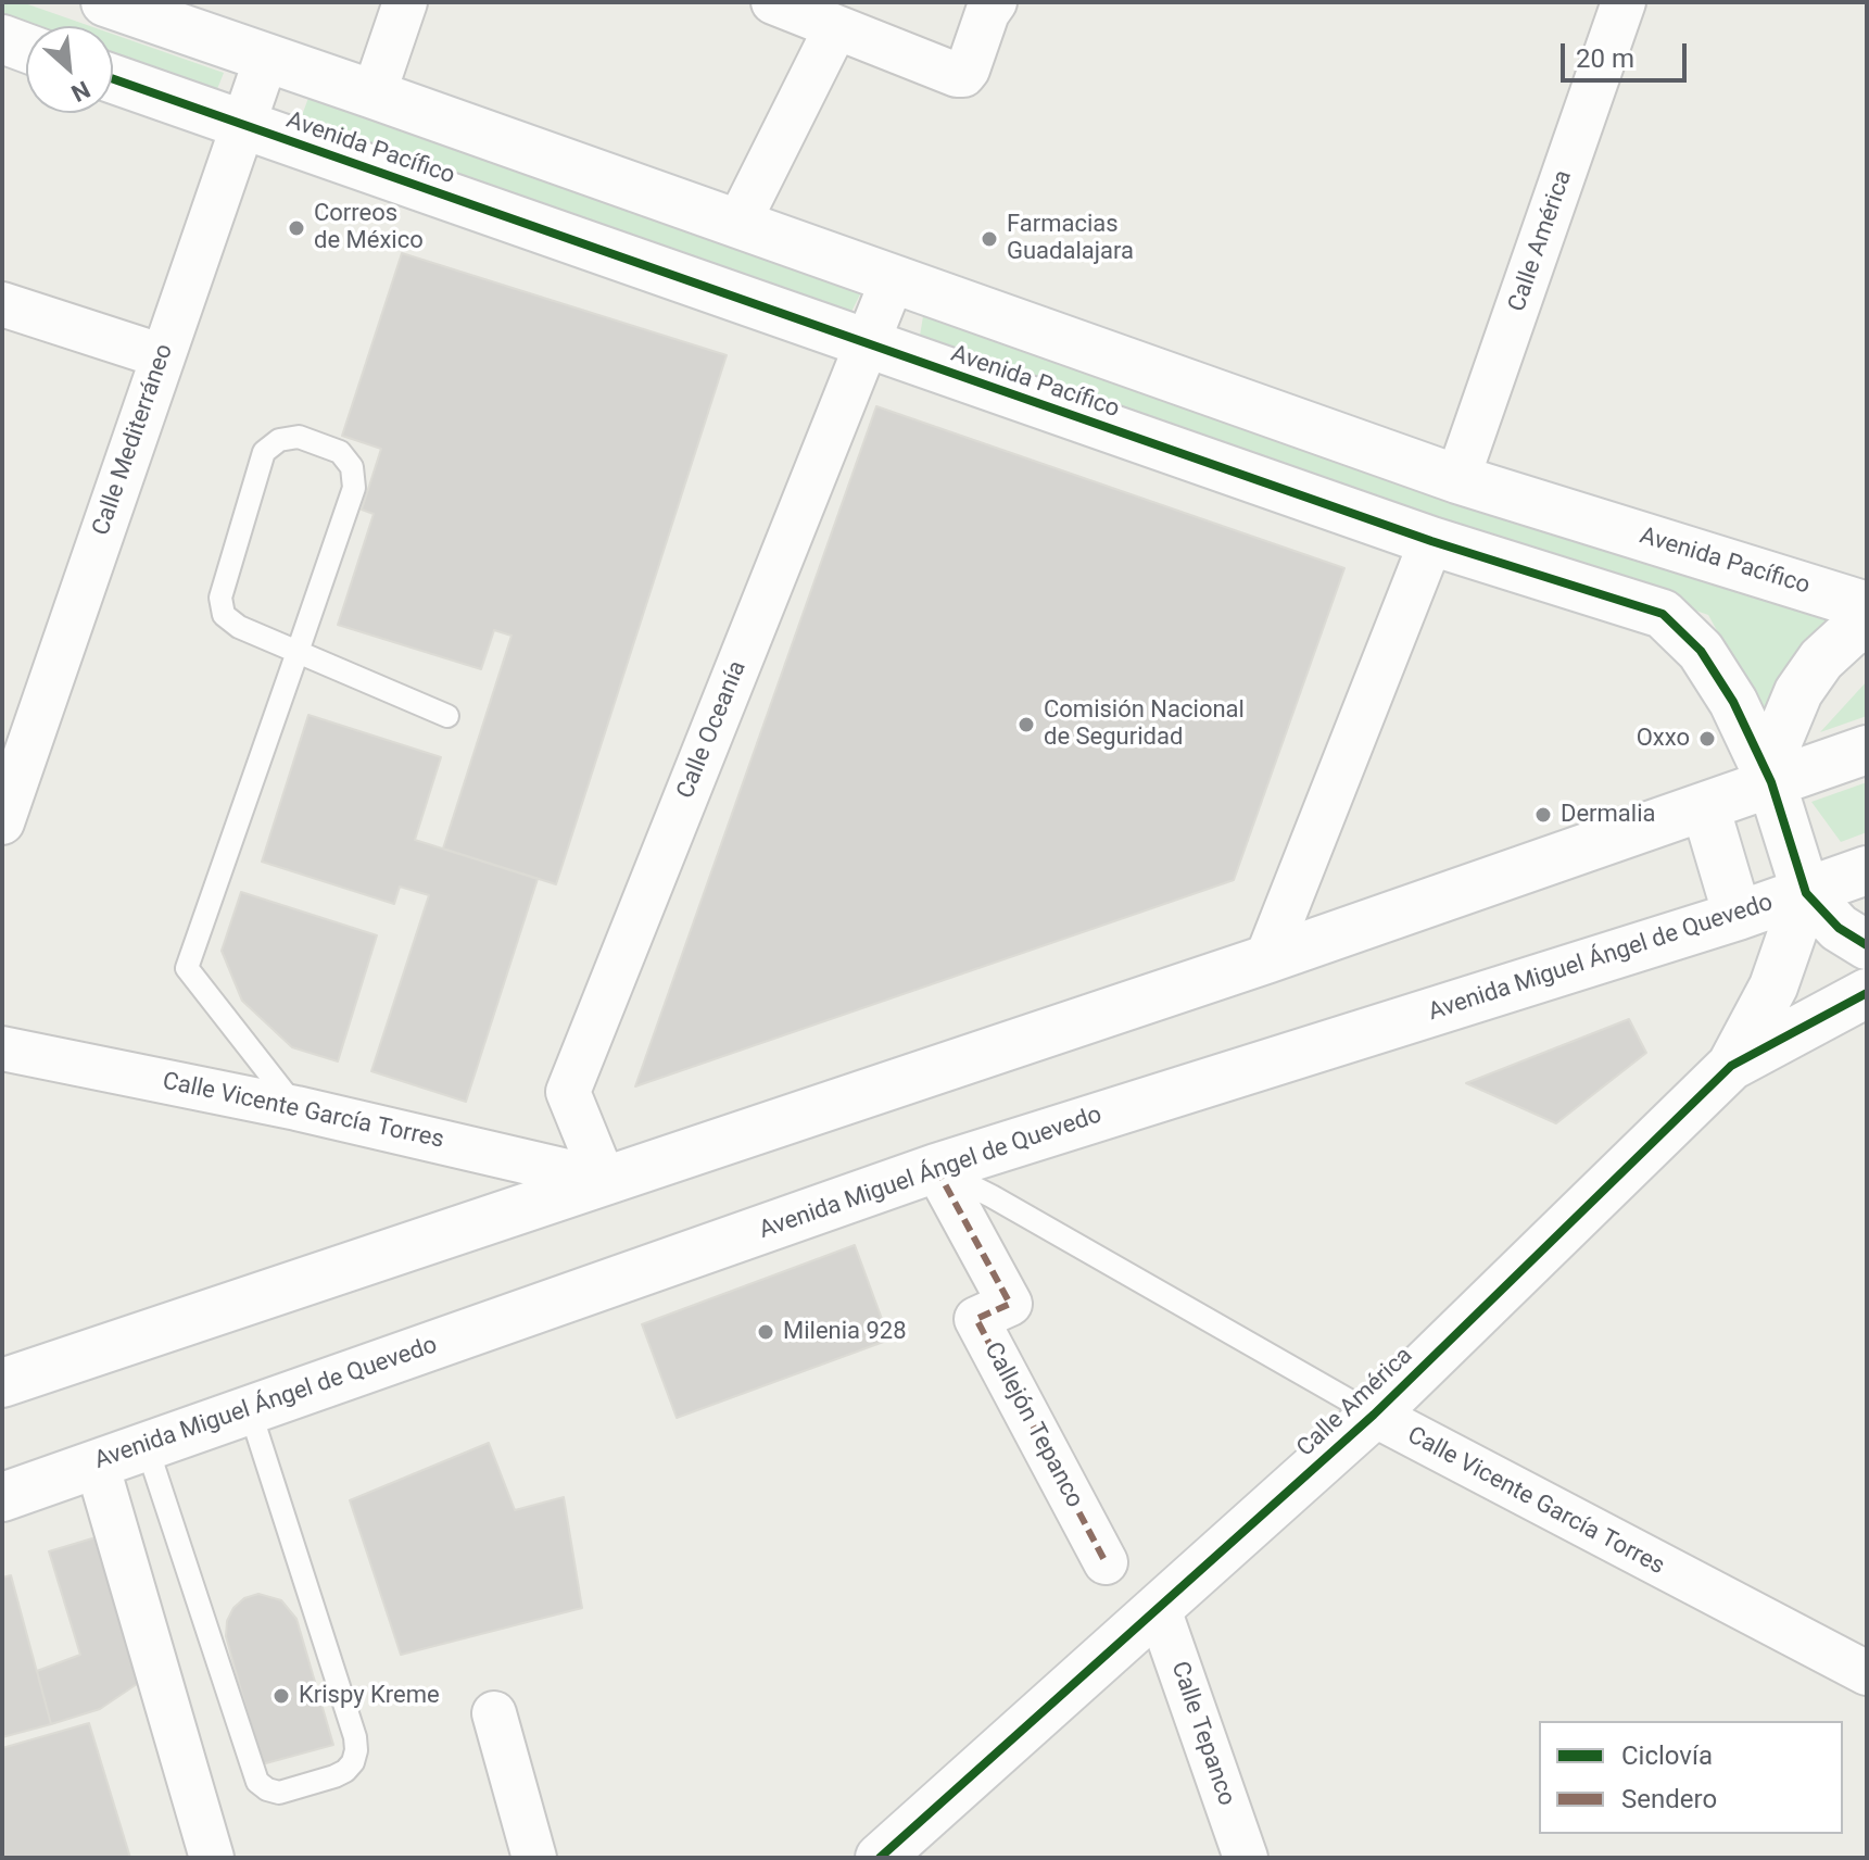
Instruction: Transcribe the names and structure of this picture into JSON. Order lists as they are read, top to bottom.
{
  "streets": {
    "street": [
      "Avenida Pacífico",
      "Calle América",
      "Calle Mediterráneo",
      "Calle Oceanía",
      "Avenida Miguel Ángel de Quevedo",
      "Calle Vicente García Torres",
      "Callejón Tepanco",
      "Calle Tepanco"
    ]
  },
  "crossings": [
    ["Avenida Pacífico", "Calle América"],
    ["Avenida Pacífico", "Calle Mediterráneo"],
    ["Avenida Pacífico", "Calle Oceanía"],
    ["Avenida Pacífico", "Avenida Miguel Ángel de Quevedo"],
    ["Calle América", "Avenida Miguel Ángel de Quevedo"],
    ["Calle América", "Calle Vicente García Torres"],
    ["Calle América", "Calle Tepanco"],
    ["Calle Oceanía", "Calle Vicente García Torres"],
    ["Avenida Miguel Ángel de Quevedo", "Calle Vicente García Torres"],
    ["Avenida Miguel Ángel de Quevedo", "Callejón Tepanco"],
    ["Calle Vicente García Torres", "Callejón Tepanco"]
  ],
  "places": [
    "Correos de México",
    "Farmacias Guadalajara",
    "Comisión Nacional de Seguridad",
    "Oxxo",
    "Dermalia",
    "Milenia 928",
    "Krispy Kreme"
  ],
  "legend": ["Ciclovía", "Sendero"],
  "scale_bar": "20 m",
  "north": "bottom right"
}
